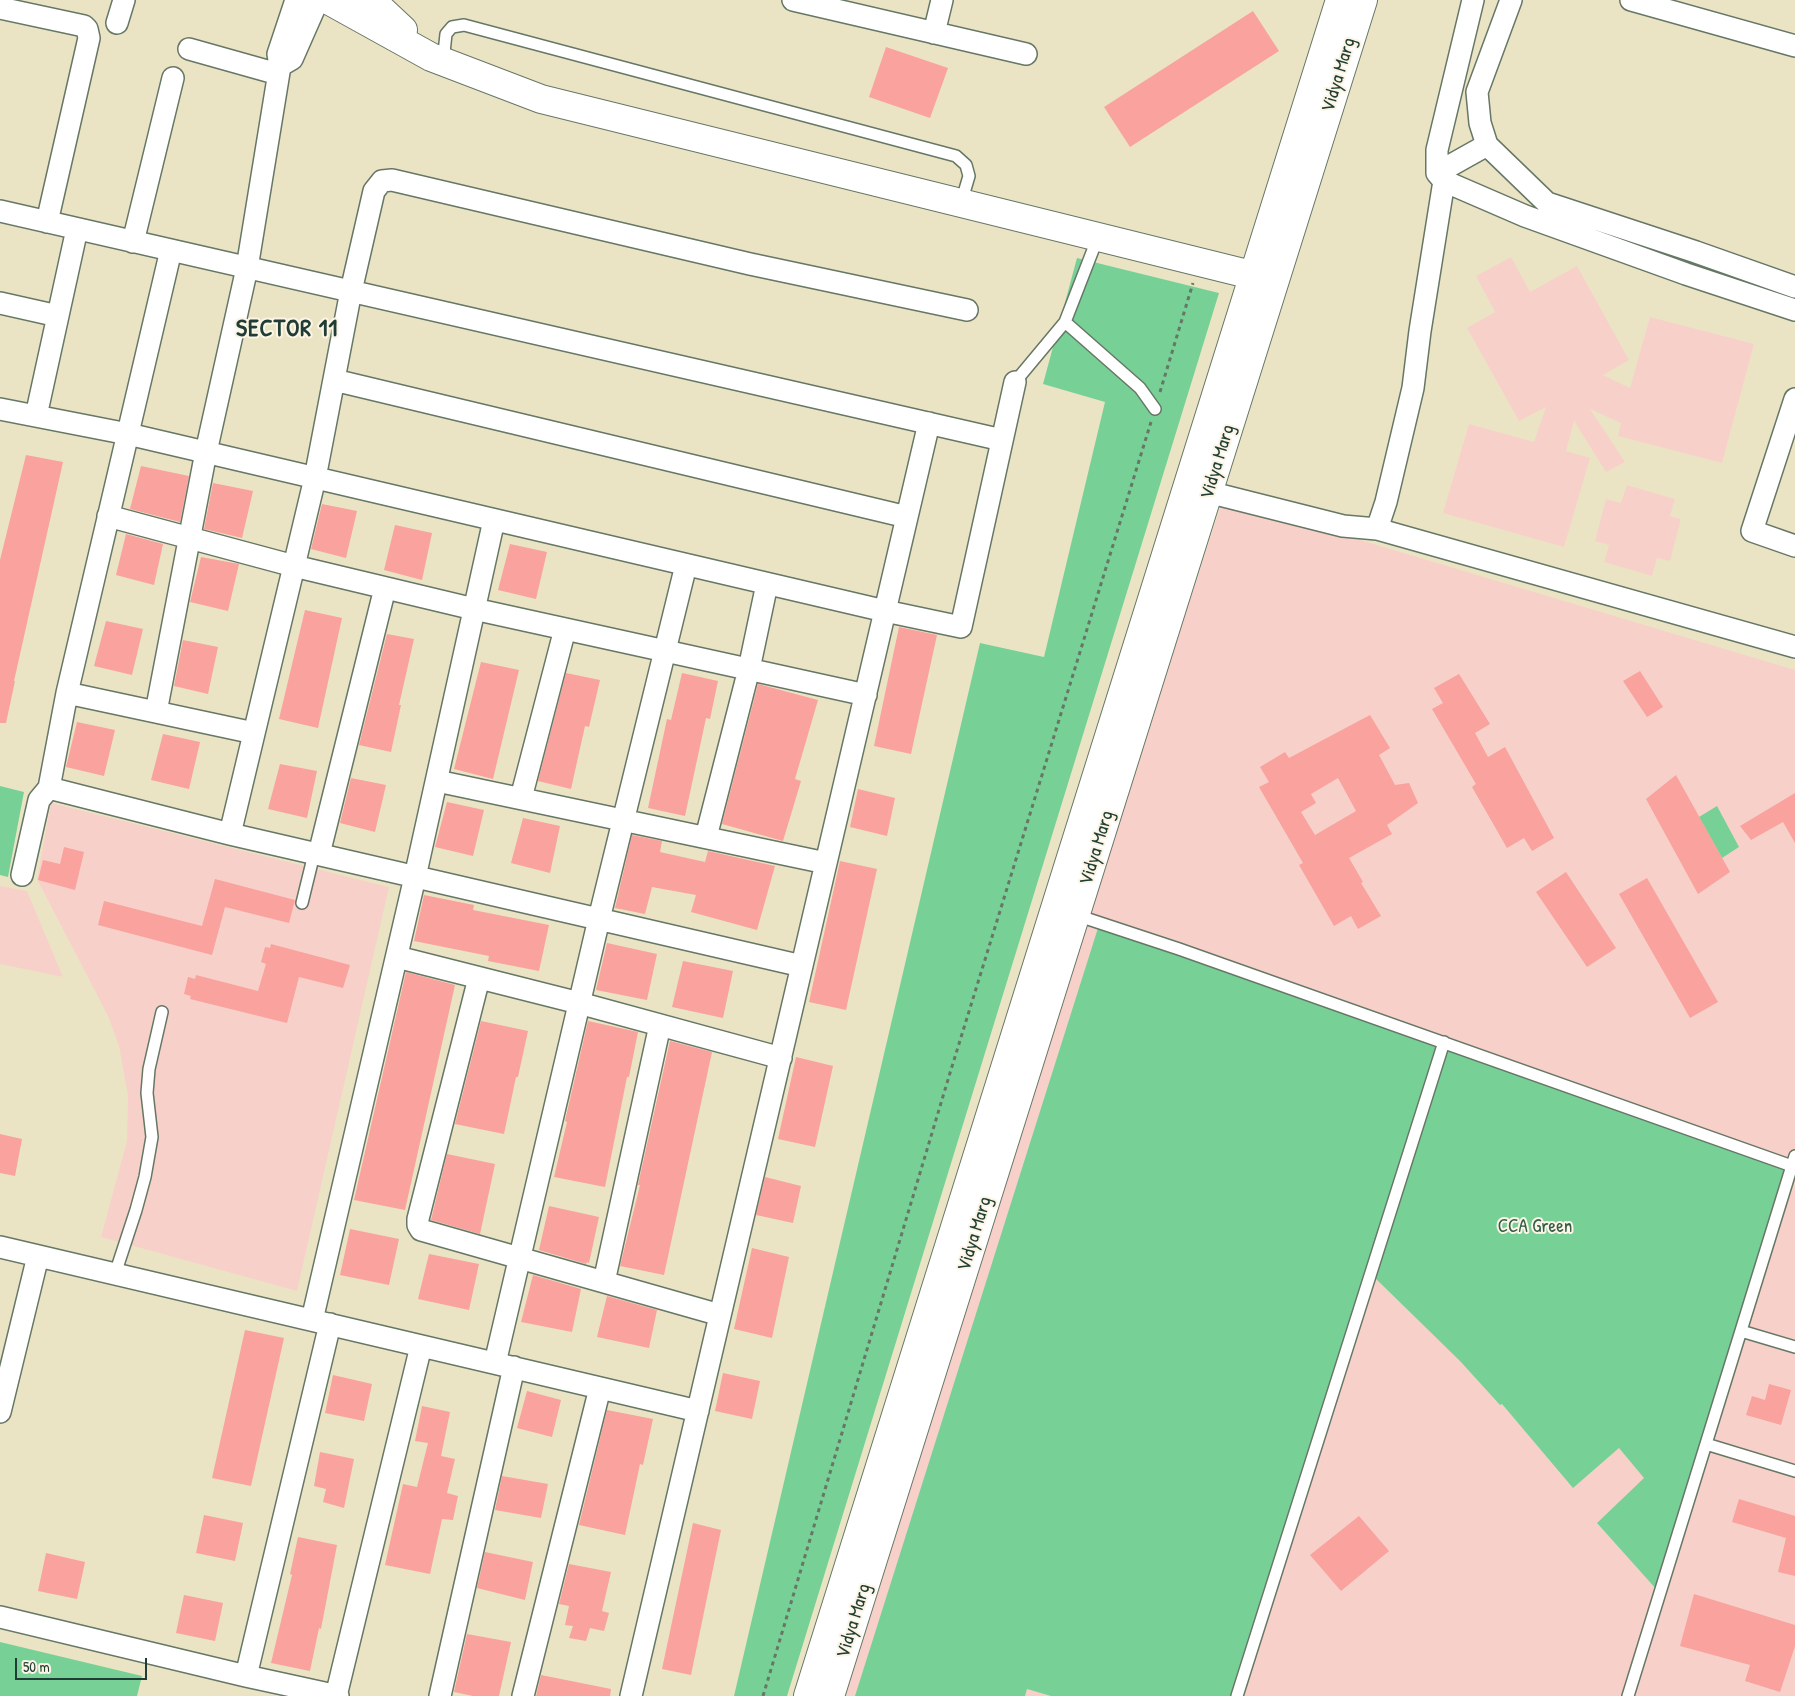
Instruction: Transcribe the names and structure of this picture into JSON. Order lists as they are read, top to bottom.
{
  "streets": {
    "main road": ["Vidya Marg"]
  },
  "districts": ["SECTOR 11"],
  "parks": ["CCA Green"],
  "scale_bar": "50 m"
}
